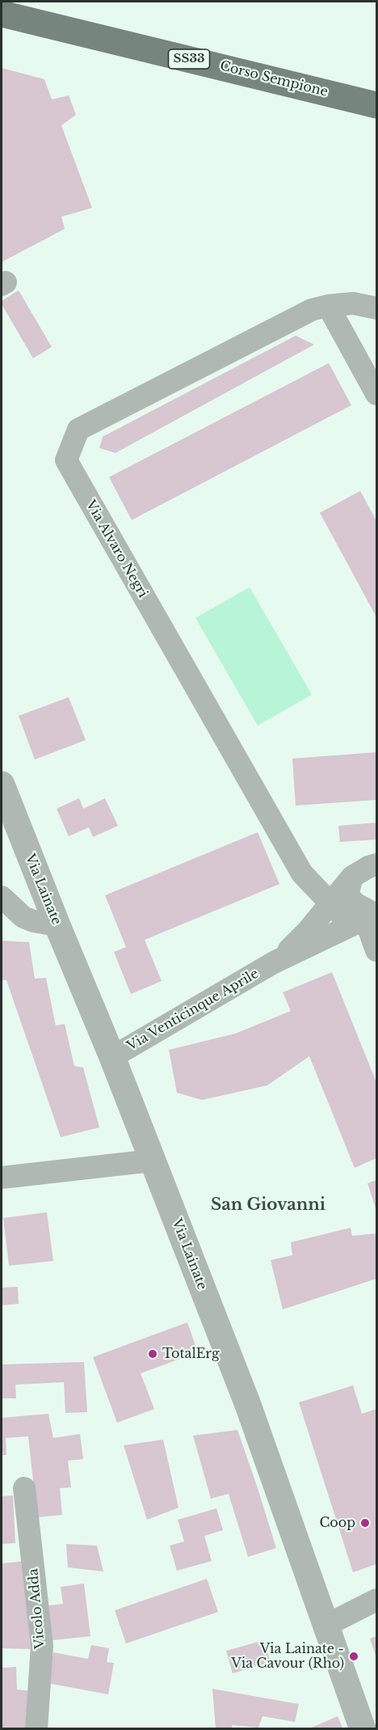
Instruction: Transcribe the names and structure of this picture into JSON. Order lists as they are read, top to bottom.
{
  "streets": {
    "main road": ["SS33", "Corso Sempione"],
    "street": [
      "Via Alvaro Negri",
      "Via Lainate",
      "Via Venticinque Aprile",
      "Vicolo Adda"
    ]
  },
  "crossings": [
    ["Via Alvaro Negri", "Via Venticinque Aprile"],
    ["Via Lainate", "Via Venticinque Aprile"]
  ],
  "districts": ["San Giovanni"],
  "places": ["TotalErg", "Coop", "Via Lainate - Via Cavour (Rho)"]
}
